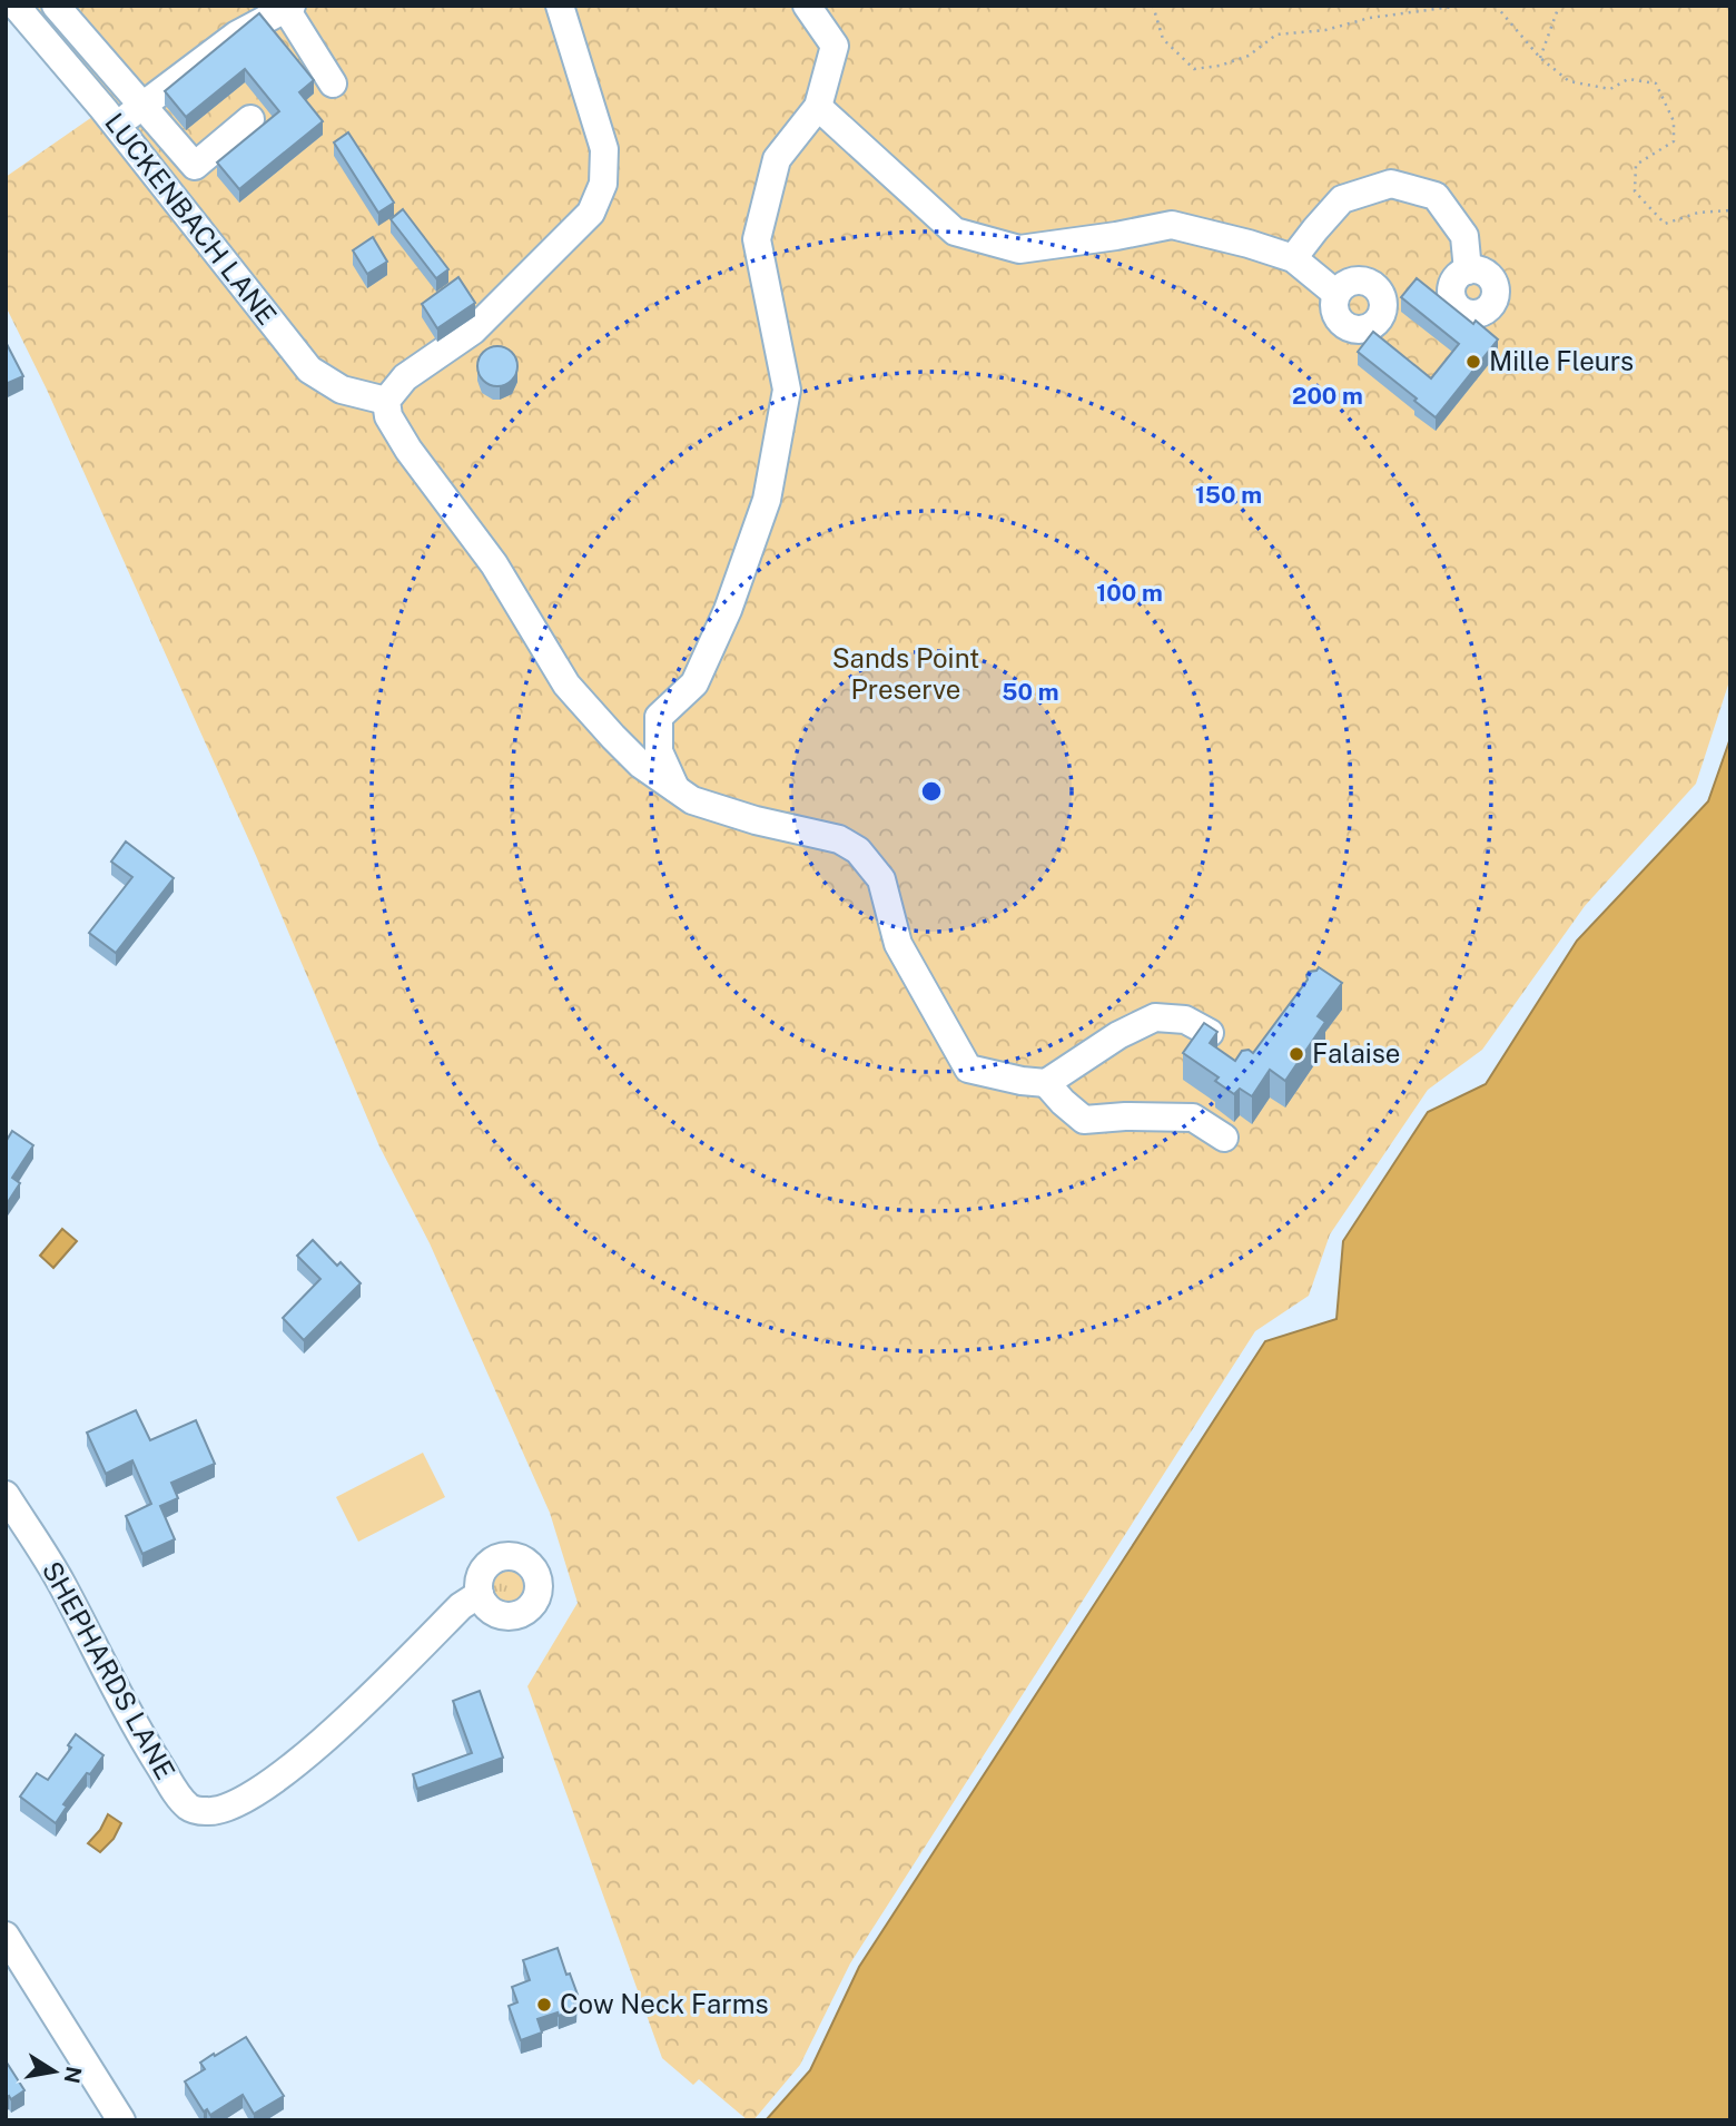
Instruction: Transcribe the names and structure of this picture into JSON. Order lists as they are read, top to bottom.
{
  "streets": {
    "street": ["LUCKENBACH LANE", "SHEPHARDS LANE"]
  },
  "parks": ["Sands Point Preserve"],
  "places": ["Mille Fleurs", "Falaise", "Cow Neck Farms"],
  "north": "right",
  "rings": [
    "200 m",
    "150 m",
    "100 m",
    "50 m"
  ]
}
